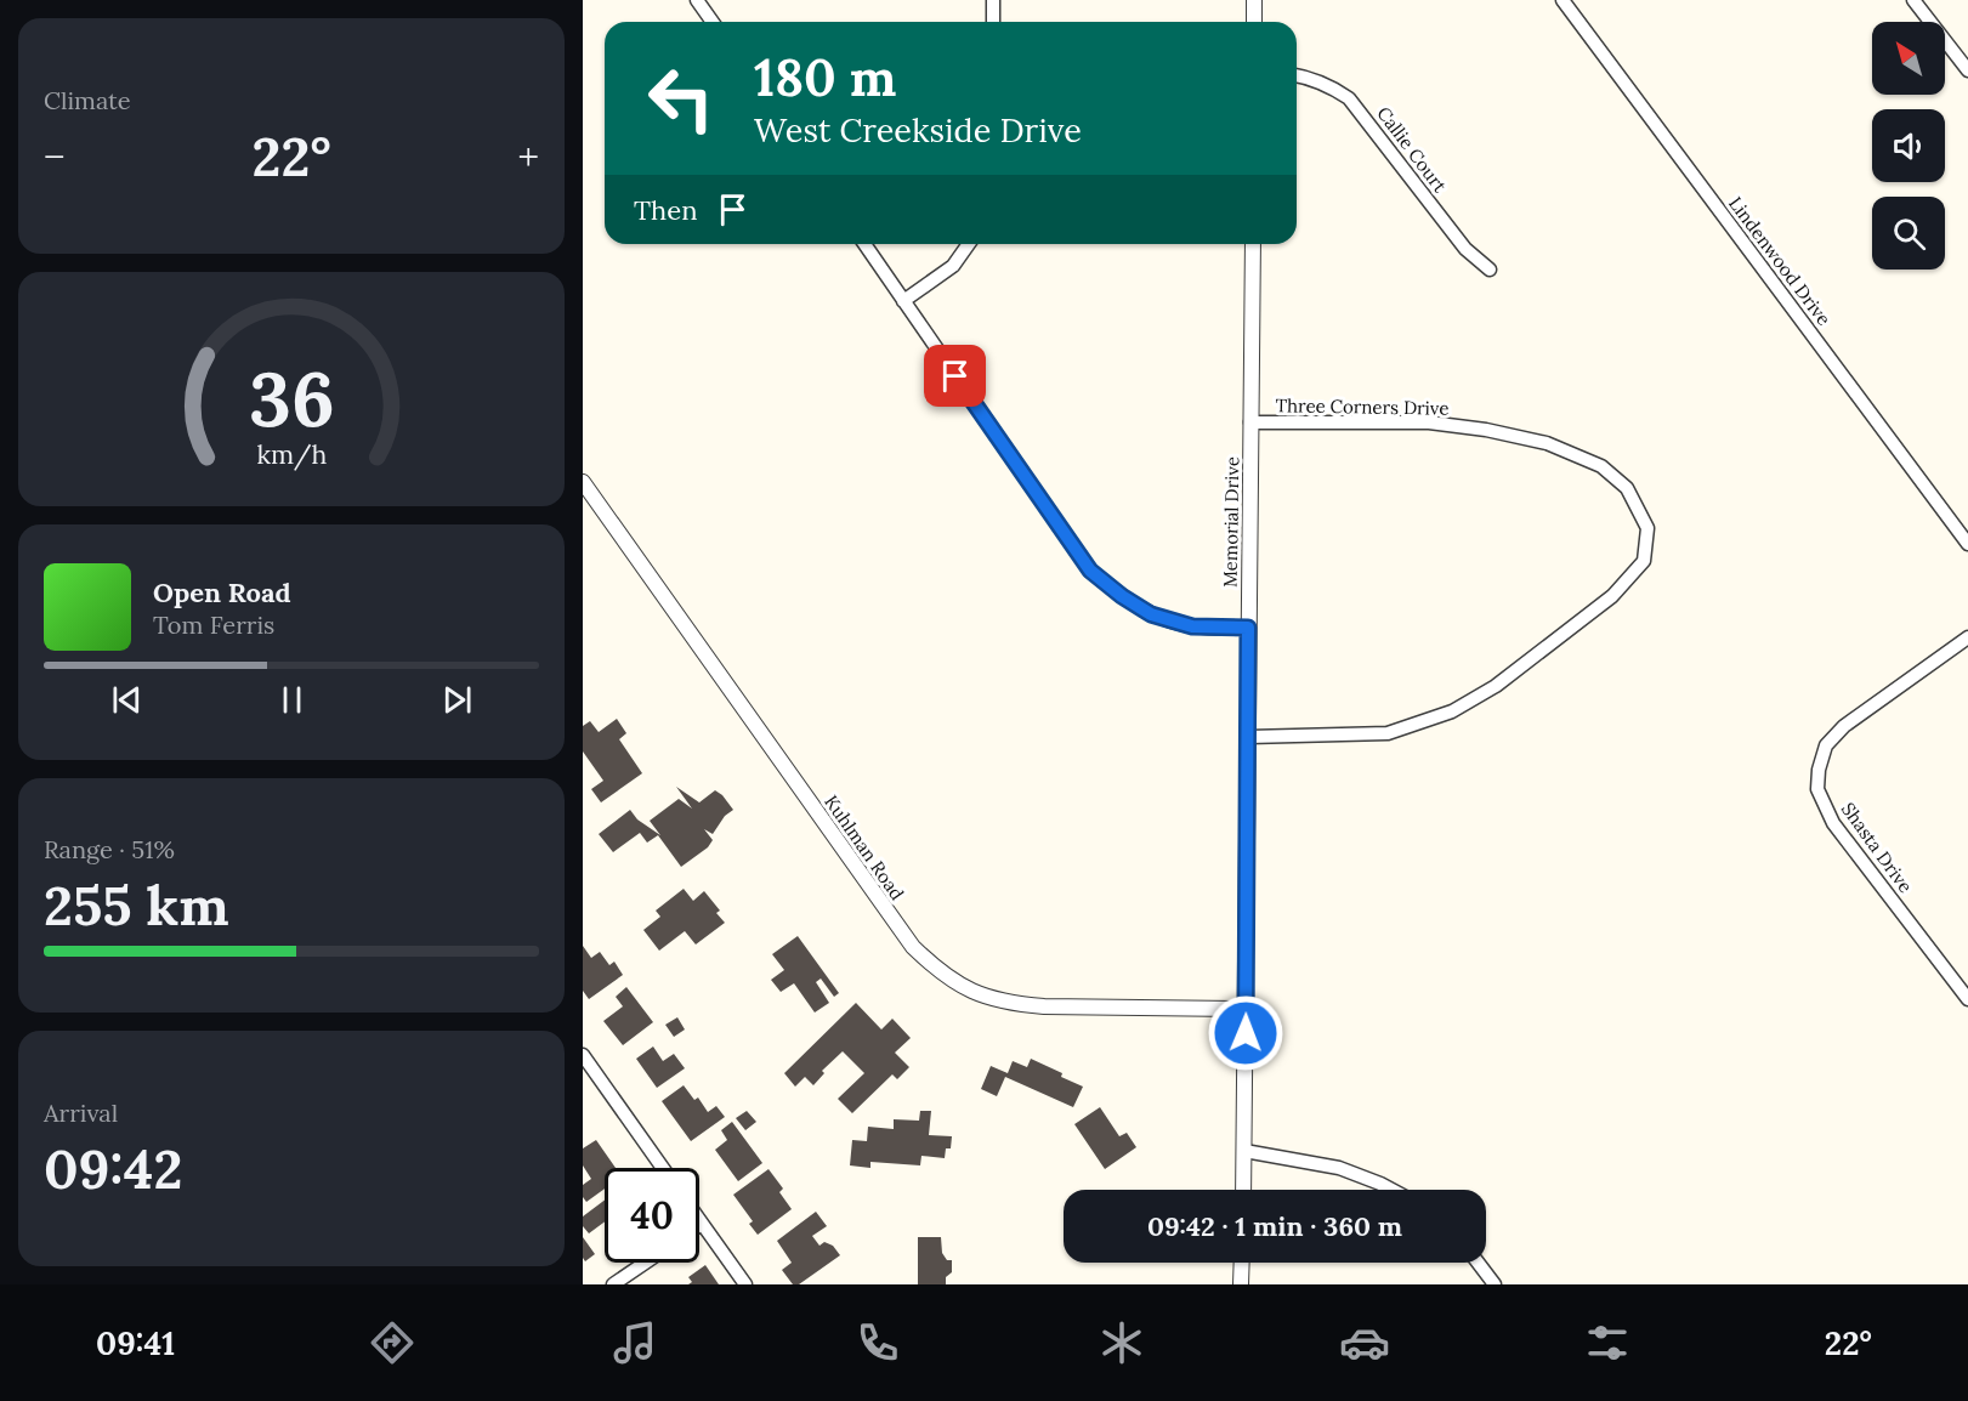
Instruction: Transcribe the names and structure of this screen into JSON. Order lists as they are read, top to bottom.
{
  "streets": {
    "street": [
      "Callie Court",
      "Lindenwood Drive",
      "Three Corners Drive",
      "Memorial Drive",
      "Kuhlman Road",
      "Shasta Drive"
    ]
  },
  "crossings": [
    ["Three Corners Drive", "Memorial Drive"],
    ["Memorial Drive", "Kuhlman Road"]
  ],
  "north": "top left",
  "page": {
    "tile": [
      "Climate",
      ["Range · 51%", "255 km"],
      ["Arrival", "09:42"]
    ],
    "turn": ["180 m", "West Creekside Drive"],
    "heat": ["−", "22°", "+"],
    "then": "Then",
    "song": ["Open Road", "Tom Ferris"],
    "limit": "40",
    "trip": "09:42 · 1 min · 360 m",
    "tabs": ["09:41", "22°"],
    "gauge": ["36", "km/h"]
  }
}
